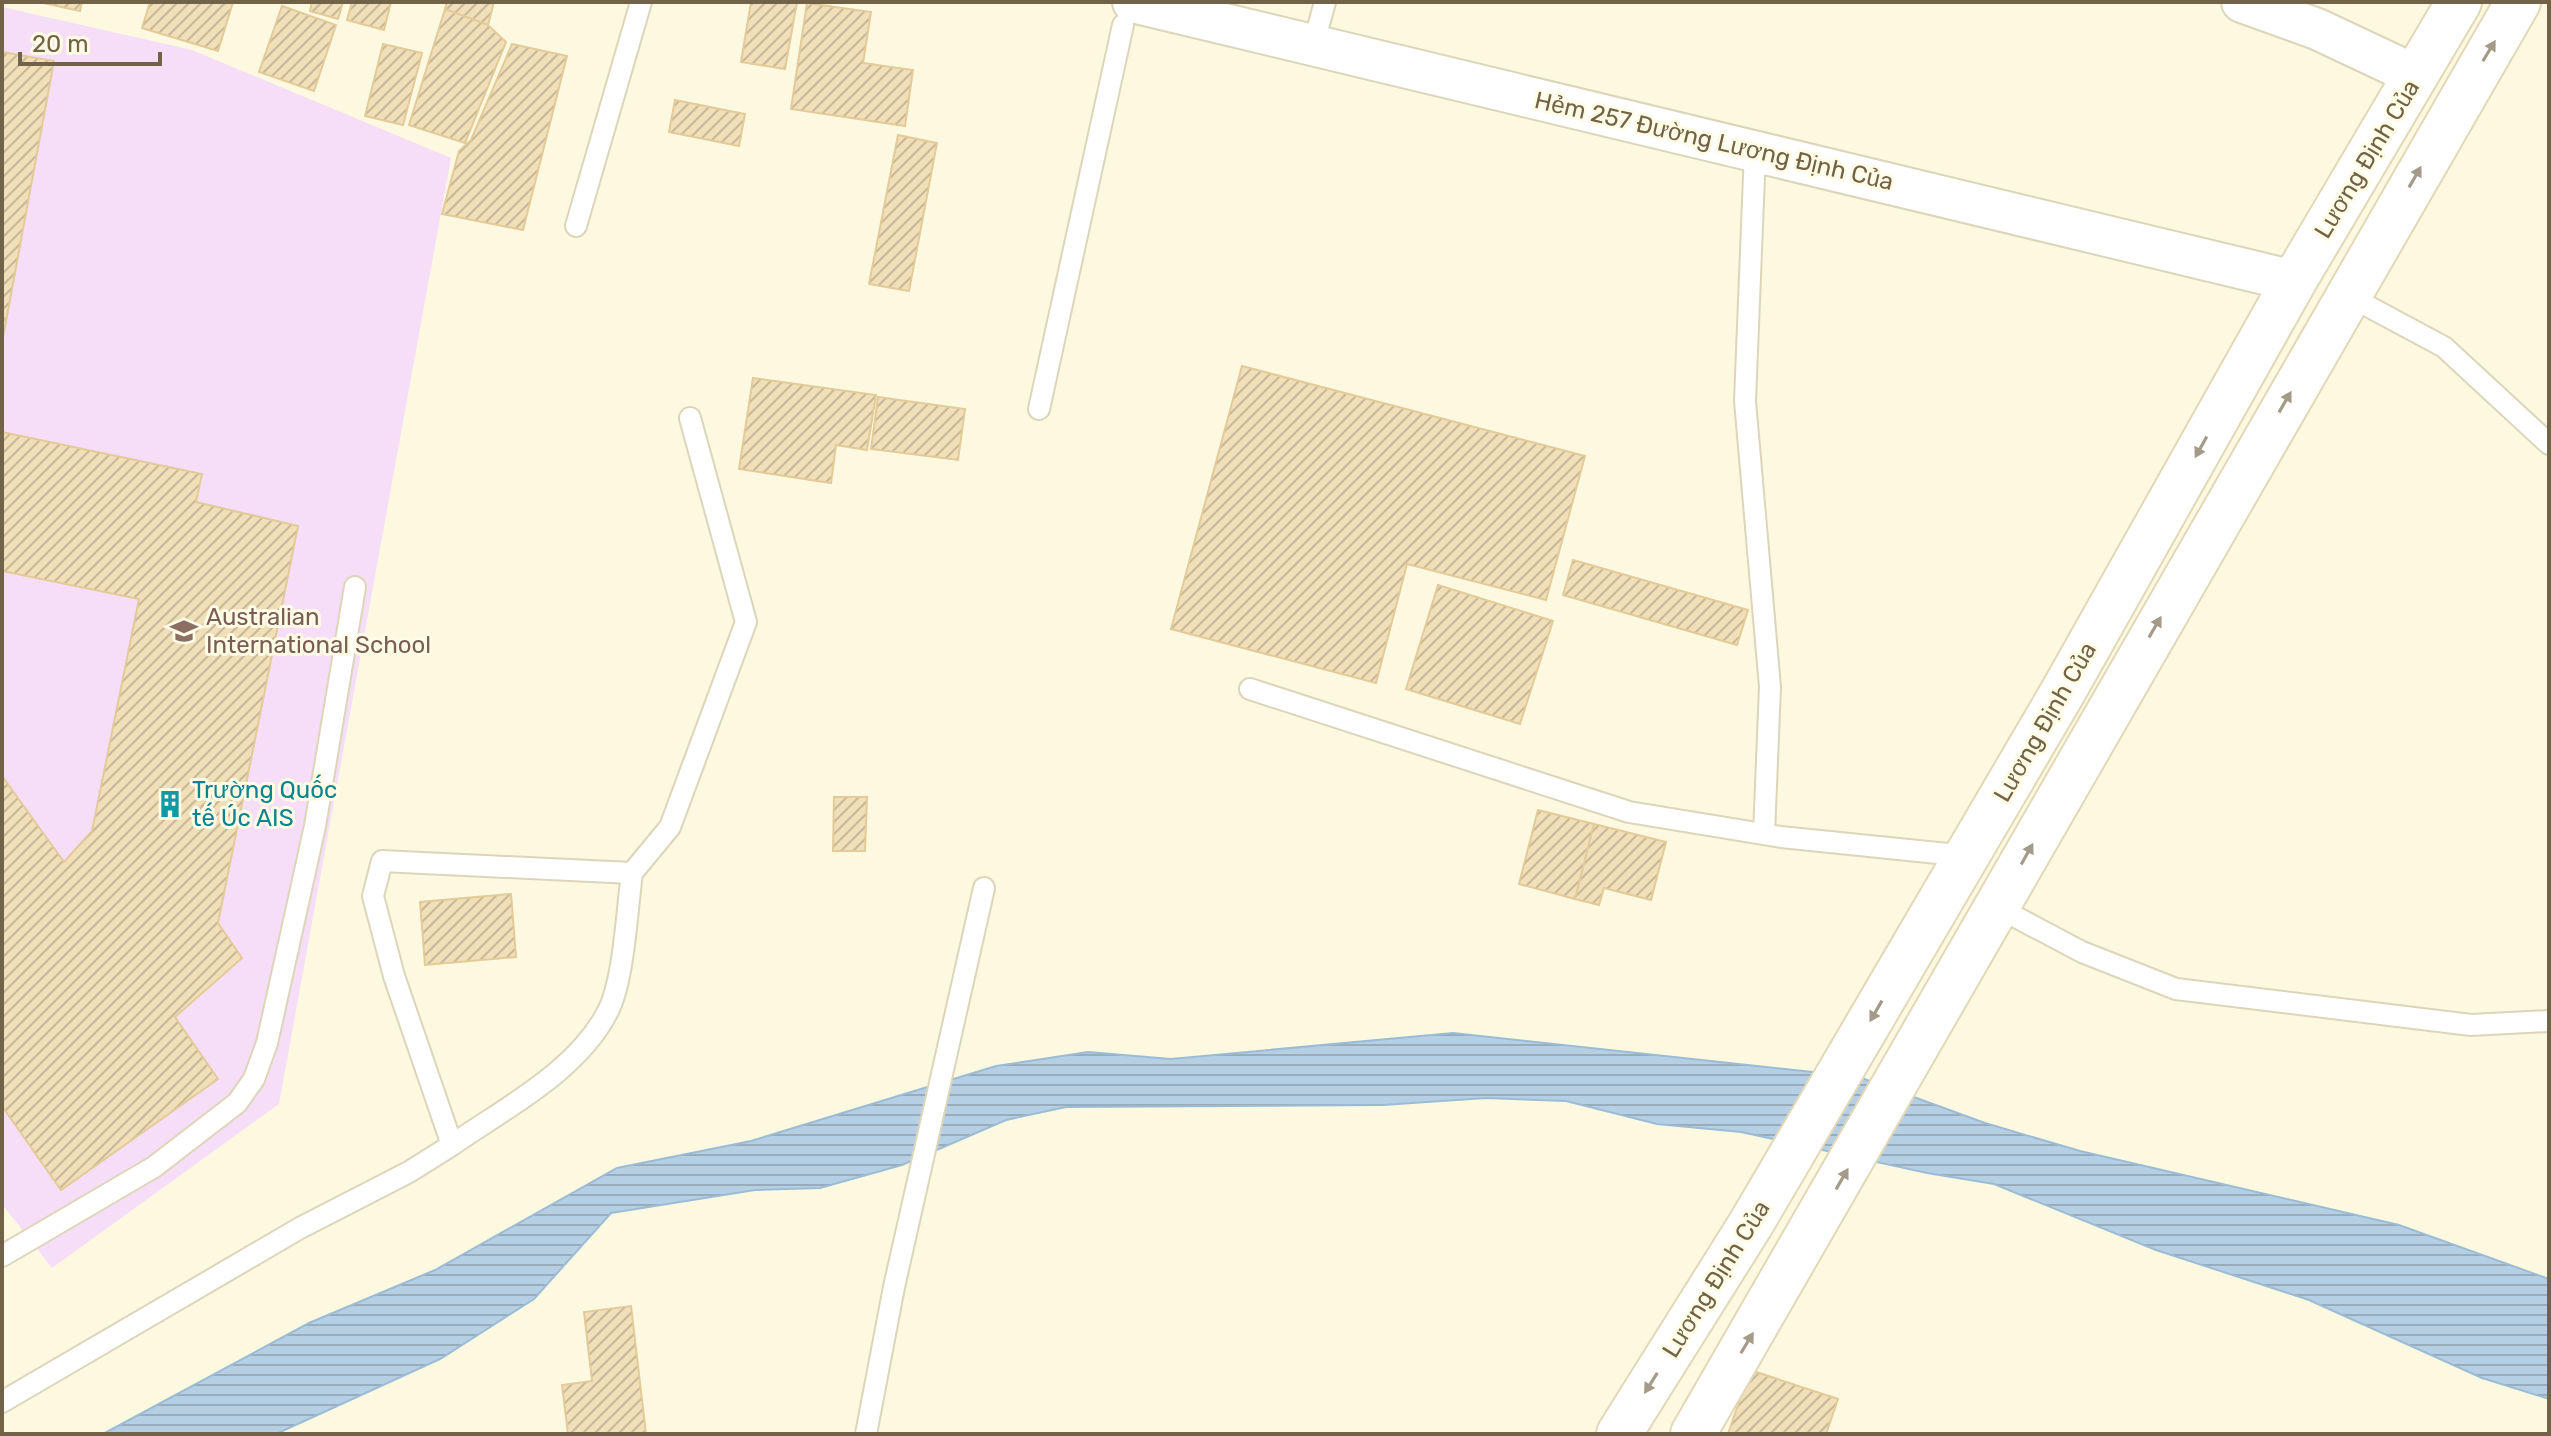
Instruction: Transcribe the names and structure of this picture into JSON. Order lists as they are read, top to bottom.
{
  "streets": {
    "main road": ["Lương Định Của"],
    "street": ["Hẻm 257 Đường Lương Định Của"]
  },
  "crossings": [
    ["Hẻm 257 Đường Lương Định Của", "Lương Định Của"]
  ],
  "places": {
    "school or university": ["Australian International School"],
    "building": ["Trường Quốc tế Úc AIS"]
  },
  "scale_bar": "20 m"
}
